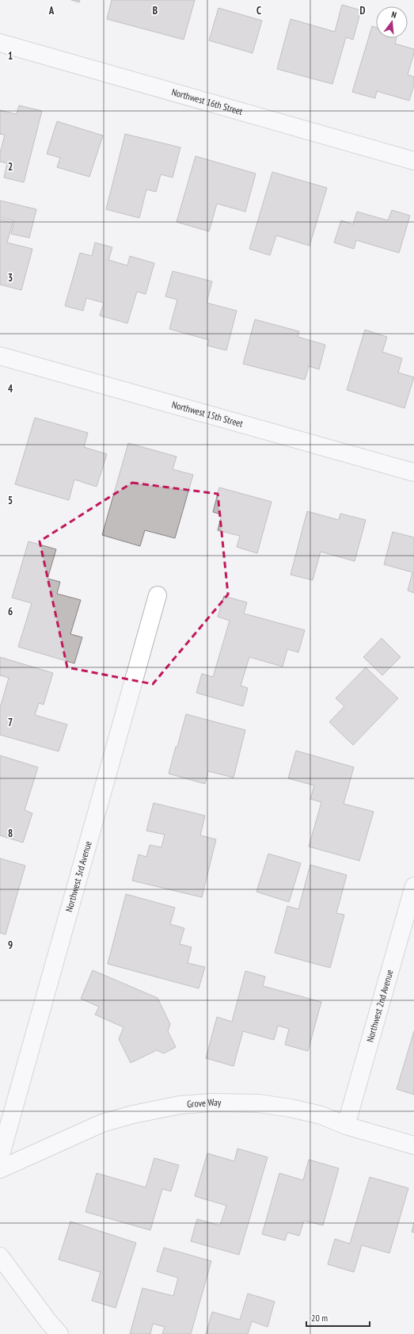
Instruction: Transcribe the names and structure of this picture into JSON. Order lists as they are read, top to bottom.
{
  "streets": {
    "street": [
      "Northwest 16th Street",
      "Northwest 15th Street",
      "Northwest 3rd Avenue",
      "Northwest 2nd Avenue",
      "Grove Way"
    ]
  },
  "crossings": [
    ["Northwest 2nd Avenue", "Grove Way"]
  ],
  "scale_bar": "20 m",
  "north": "top",
  "grid": {
    "columns": [
      "A",
      "B",
      "C",
      "D"
    ],
    "rows": [
      "1",
      "2",
      "3",
      "4",
      "5",
      "6",
      "7",
      "8",
      "9"
    ]
  }
}
